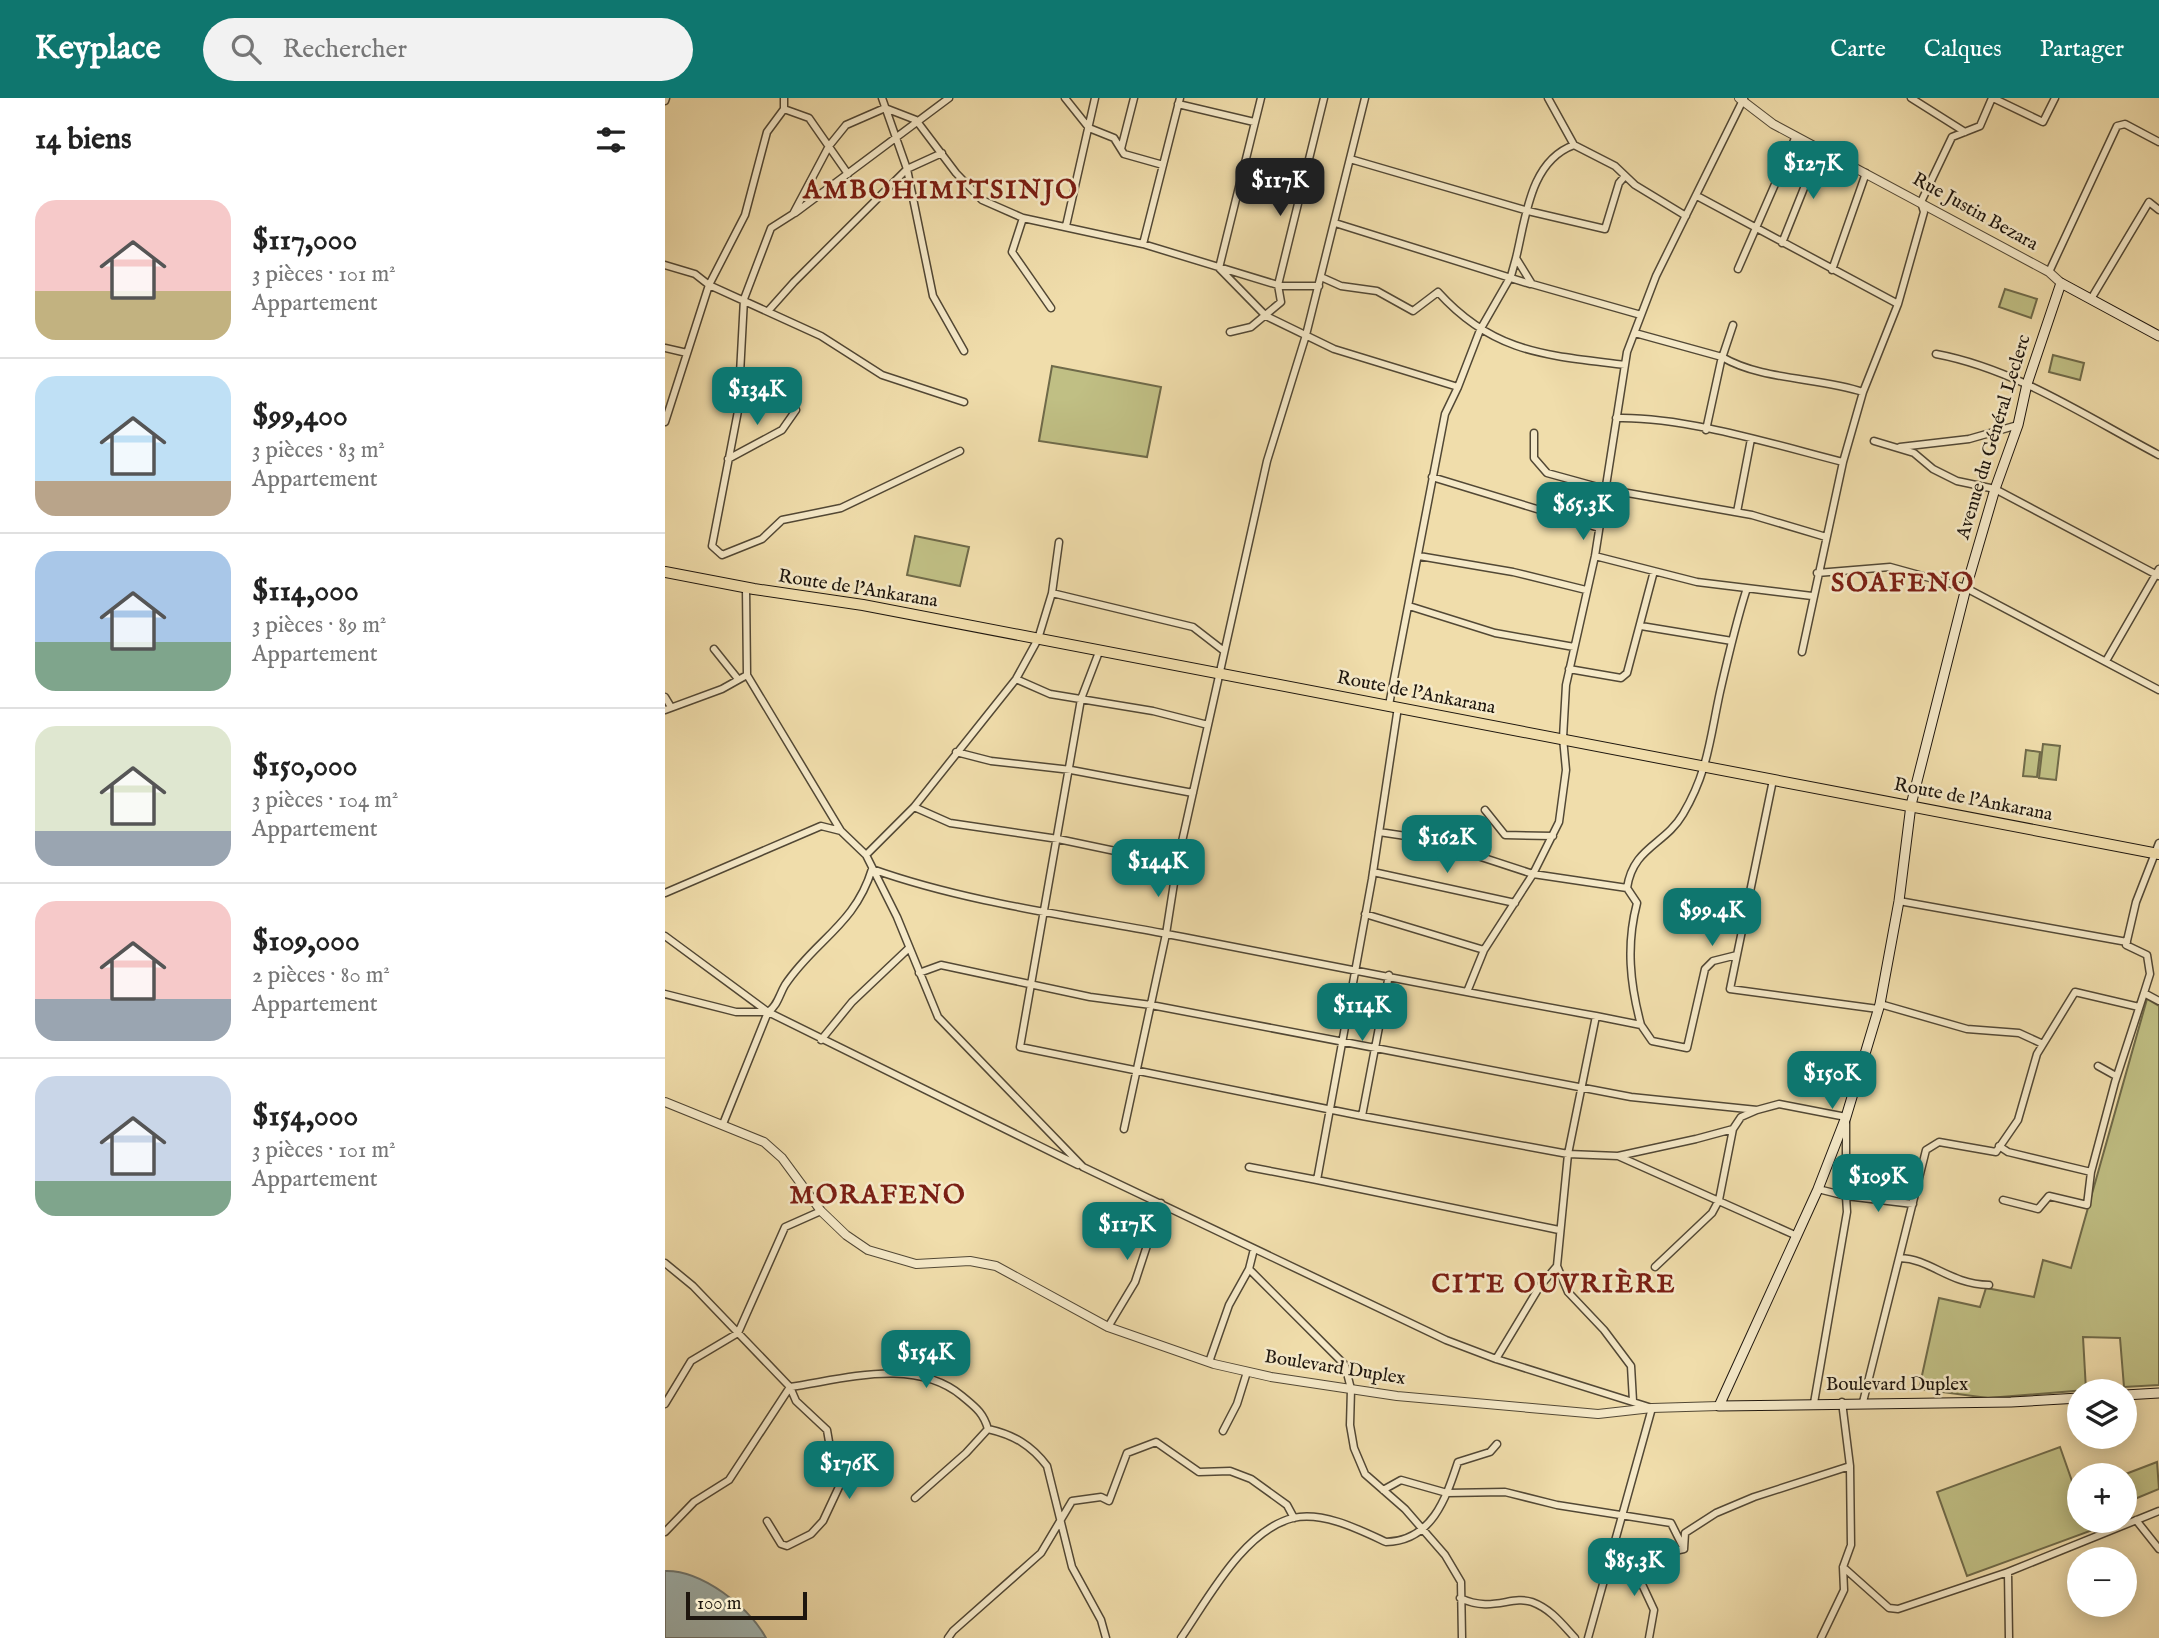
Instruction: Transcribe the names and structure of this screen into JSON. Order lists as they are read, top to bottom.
{
  "streets": {
    "main road": [
      "Rue Justin Bezara",
      "Avenue du Général Leclerc",
      "Route de l'Ankarana",
      "Boulevard Duplex"
    ]
  },
  "crossings": [
    ["Rue Justin Bezara", "Avenue du Général Leclerc"],
    ["Avenue du Général Leclerc", "Route de l'Ankarana"],
    ["Avenue du Général Leclerc", "Boulevard Duplex"]
  ],
  "districts": [
    "AMBOHIMITSINJO",
    "SOAFENO",
    "MORAFENO",
    "CITE OUVRIÈRE"
  ],
  "scale_bar": "100 m",
  "page": {
    "header": "Keyplace",
    "search": "Rechercher",
    "nav": ["Carte", "Calques", "Partager"],
    "heading": "14 biens",
    "price": [
      "$127K",
      "$117K",
      "$134K",
      "$65.3K",
      "$162K",
      "$144K",
      "$99.4K",
      "$114K",
      "$150K",
      "$109K",
      "$117K",
      "$154K",
      "$176K",
      "$85.3K"
    ],
    "list": [
      {
        "name": "$117,000",
        "note": "3 pièces · 101 m² · Appartement"
      },
      {
        "name": "$99,400",
        "note": "3 pièces · 83 m² · Appartement"
      },
      {
        "name": "$114,000",
        "note": "3 pièces · 89 m² · Appartement"
      },
      {
        "name": "$150,000",
        "note": "3 pièces · 104 m² · Appartement"
      },
      {
        "name": "$109,000",
        "note": "2 pièces · 80 m² · Appartement"
      },
      {
        "name": "$154,000",
        "note": "3 pièces · 101 m² · Appartement"
      }
    ],
    "map_buttons": ["+", "−"],
    "scale": "100 m"
  }
}
